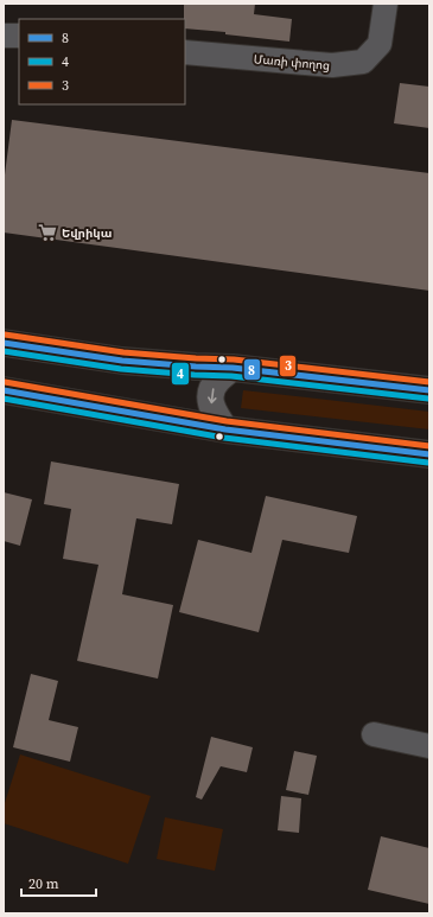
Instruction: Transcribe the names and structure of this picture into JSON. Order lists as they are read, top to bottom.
{
  "streets": {
    "street": ["Մառի փողոց"]
  },
  "places": {
    "supermarket": ["Եվրիկա"]
  },
  "lines": ["transit line 3", "transit line 8", "transit line 4"],
  "legend": ["8", "4", "3"],
  "scale_bar": "20 m"
}
